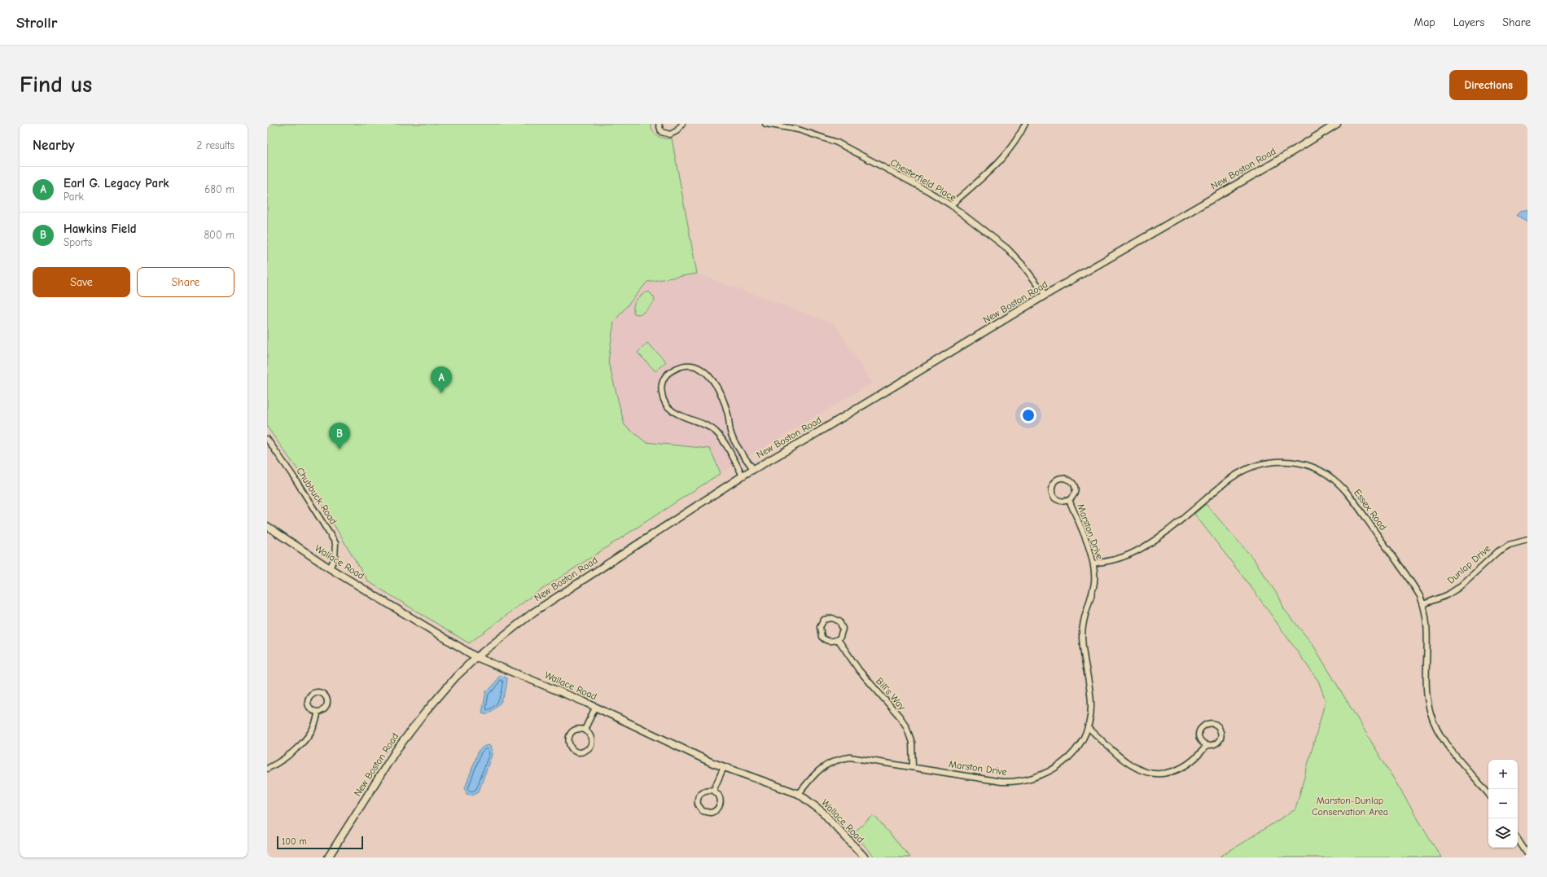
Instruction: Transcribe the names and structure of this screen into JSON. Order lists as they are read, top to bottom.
{
  "streets": {
    "street": [
      "New Boston Road",
      "Chesterfield Place",
      "Chubbuck Road",
      "Essex Road",
      "Marston Drive",
      "Wallace Road",
      "Dunlap Drive",
      "Bill's Way"
    ]
  },
  "crossings": [
    ["New Boston Road", "Chesterfield Place"],
    ["New Boston Road", "Wallace Road"],
    ["Chubbuck Road", "Wallace Road"],
    ["Essex Road", "Marston Drive"],
    ["Essex Road", "Dunlap Drive"],
    ["Marston Drive", "Wallace Road"],
    ["Marston Drive", "Bill's Way"]
  ],
  "parks": ["Marston-Dunlap Conservation Area"],
  "scale_bar": "100 m",
  "page": {
    "header": "Strollr",
    "nav": ["Map", "Layers", "Share"],
    "buttons": [
      "Directions",
      ["Save", "Share"]
    ],
    "title": "Find us",
    "heading": ["Nearby", "2 results"],
    "list": [
      {
        "mark": "A",
        "name": "Earl G. Legacy Park",
        "note": "Park",
        "value": "680 m"
      },
      {
        "mark": "B",
        "name": "Hawkins Field",
        "note": "Sports",
        "value": "800 m"
      }
    ],
    "pins": ["A", "B"],
    "map_buttons": ["+", "−"],
    "scale": "100 m"
  }
}
